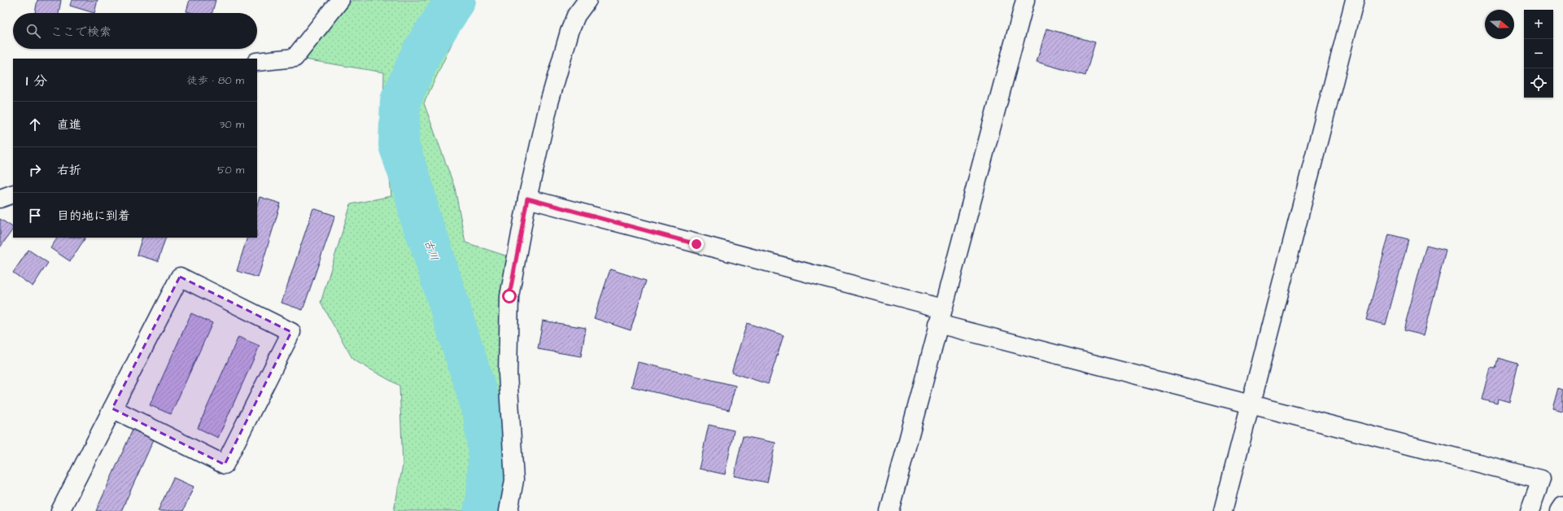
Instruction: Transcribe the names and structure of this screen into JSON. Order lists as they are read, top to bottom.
{
  "water": ["古川"],
  "north": "right",
  "page": {
    "map_buttons": ["+", "−"],
    "search": "ここで検索",
    "heading": ["1 分", "徒歩 · 80 m"],
    "list": [
      ["直進", "30 m"],
      ["右折", "50 m"],
      "目的地に到着"
    ]
  }
}
